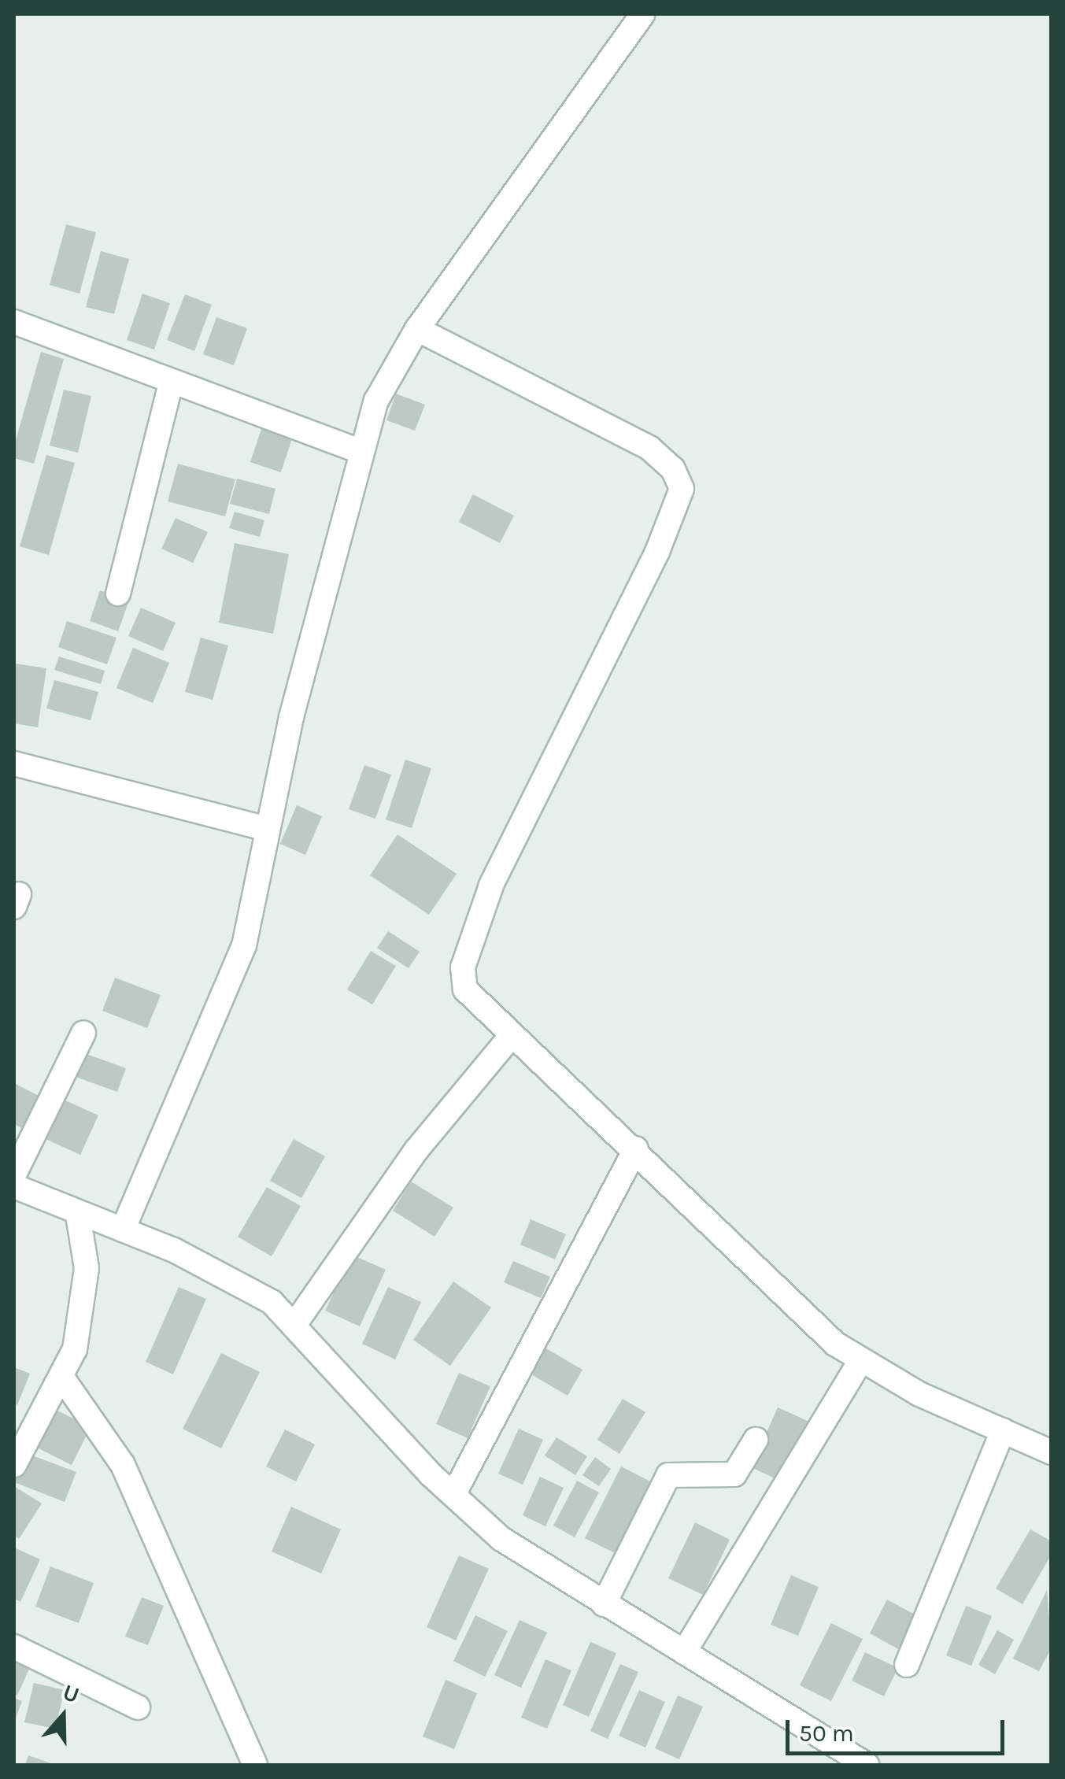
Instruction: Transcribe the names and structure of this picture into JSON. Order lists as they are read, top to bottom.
{
  "scale_bar": "50 m",
  "north": "top"
}
